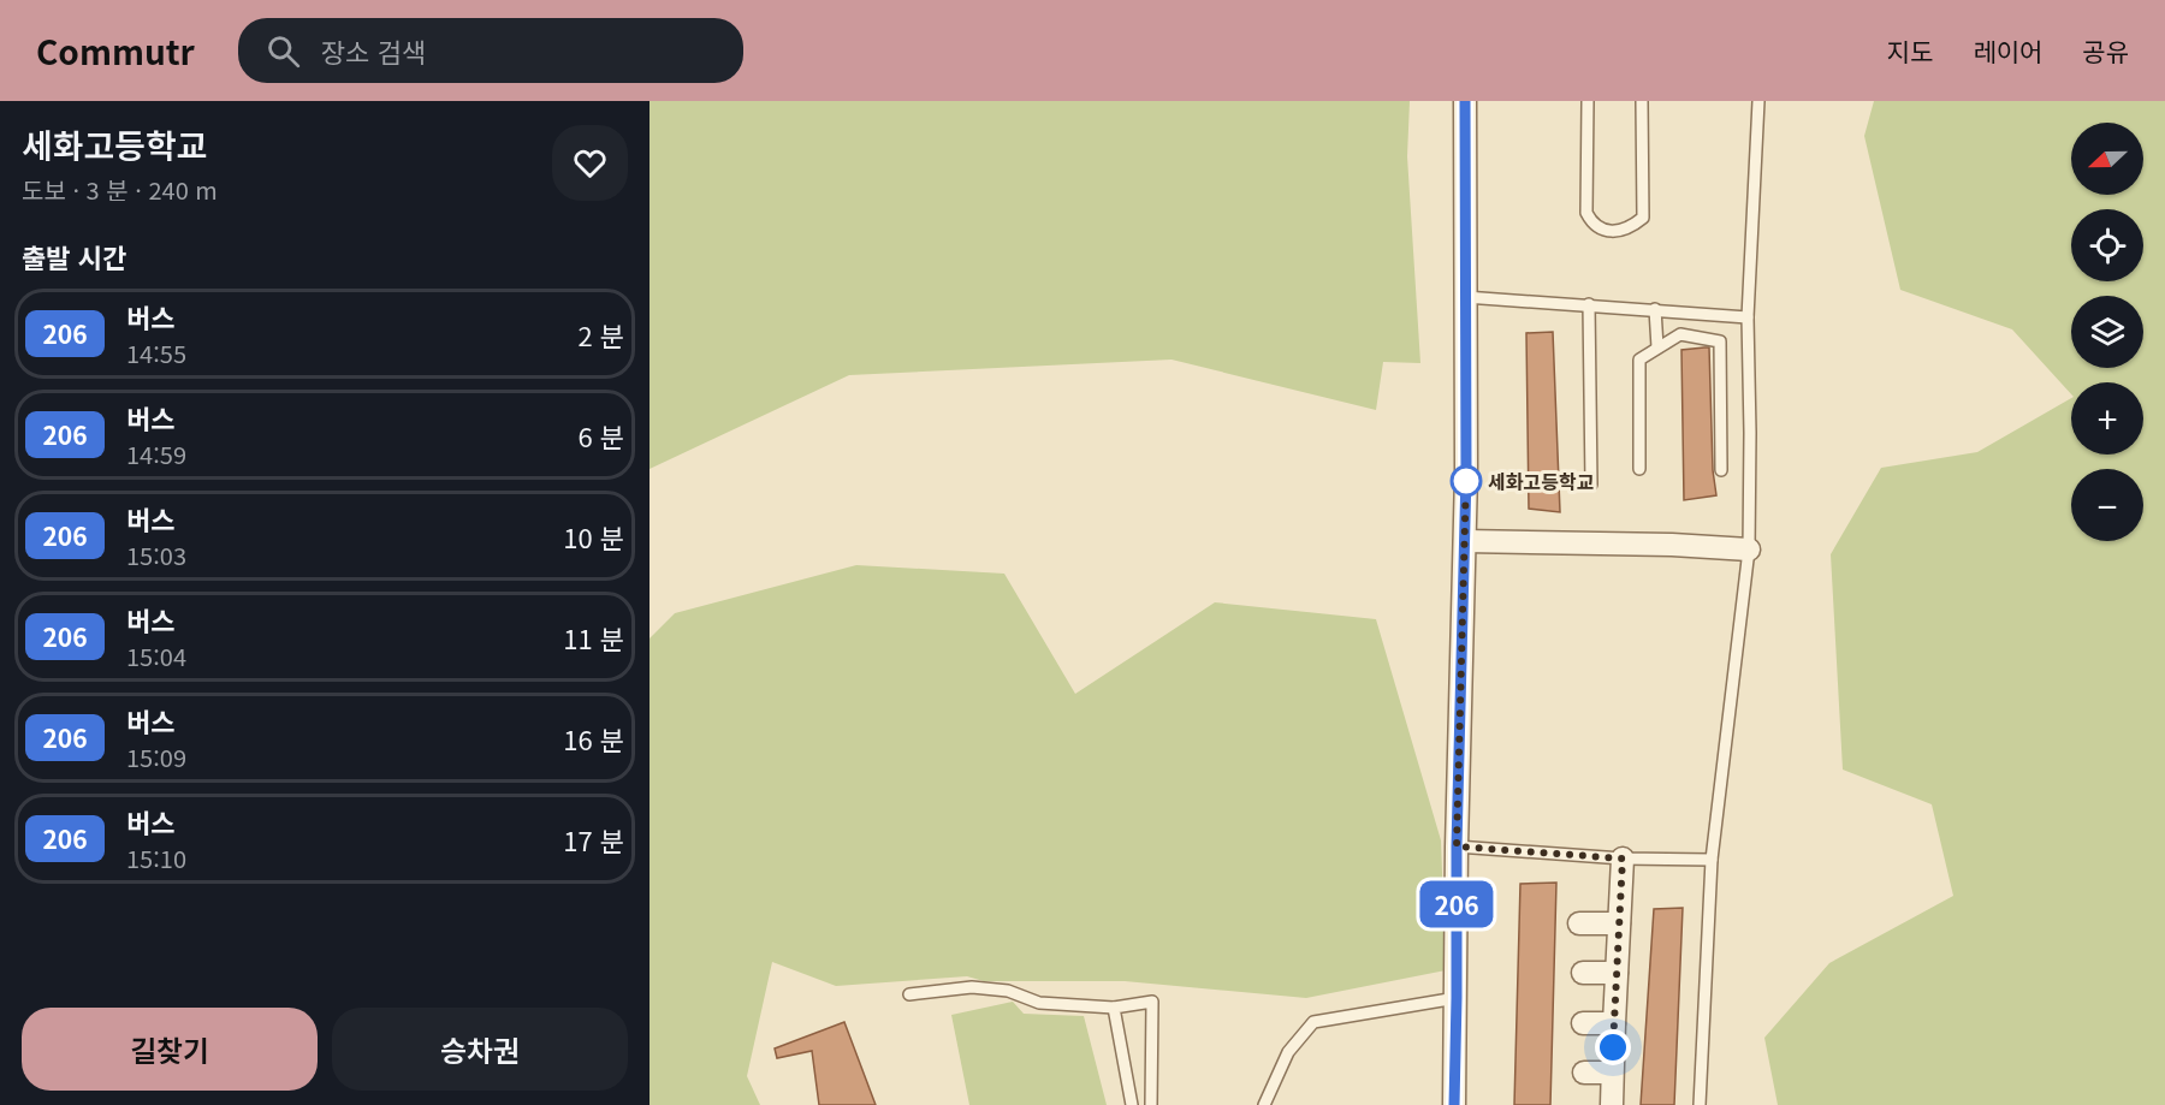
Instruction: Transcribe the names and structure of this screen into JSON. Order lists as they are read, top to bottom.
{
  "places": ["세화고등학교"],
  "lines": ["bus line 206"],
  "north": "left",
  "page": {
    "header": "Commutr",
    "search": "장소 검색",
    "nav": ["지도", "레이어", "공유"],
    "heading": [
      ["세화고등학교", "도보 · 3 분 · 240 m"],
      "출발 시간"
    ],
    "on_map": "206",
    "map_buttons": ["+", "−"],
    "list": [
      {
        "mark": "206",
        "name": "버스",
        "note": "14:55",
        "value": "2 분"
      },
      {
        "mark": "206",
        "name": "버스",
        "note": "14:59",
        "value": "6 분"
      },
      {
        "mark": "206",
        "name": "버스",
        "note": "15:03",
        "value": "10 분"
      },
      {
        "mark": "206",
        "name": "버스",
        "note": "15:04",
        "value": "11 분"
      },
      {
        "mark": "206",
        "name": "버스",
        "note": "15:09",
        "value": "16 분"
      },
      {
        "mark": "206",
        "name": "버스",
        "note": "15:10",
        "value": "17 분"
      }
    ],
    "buttons": ["길찾기", "승차권"]
  }
}
